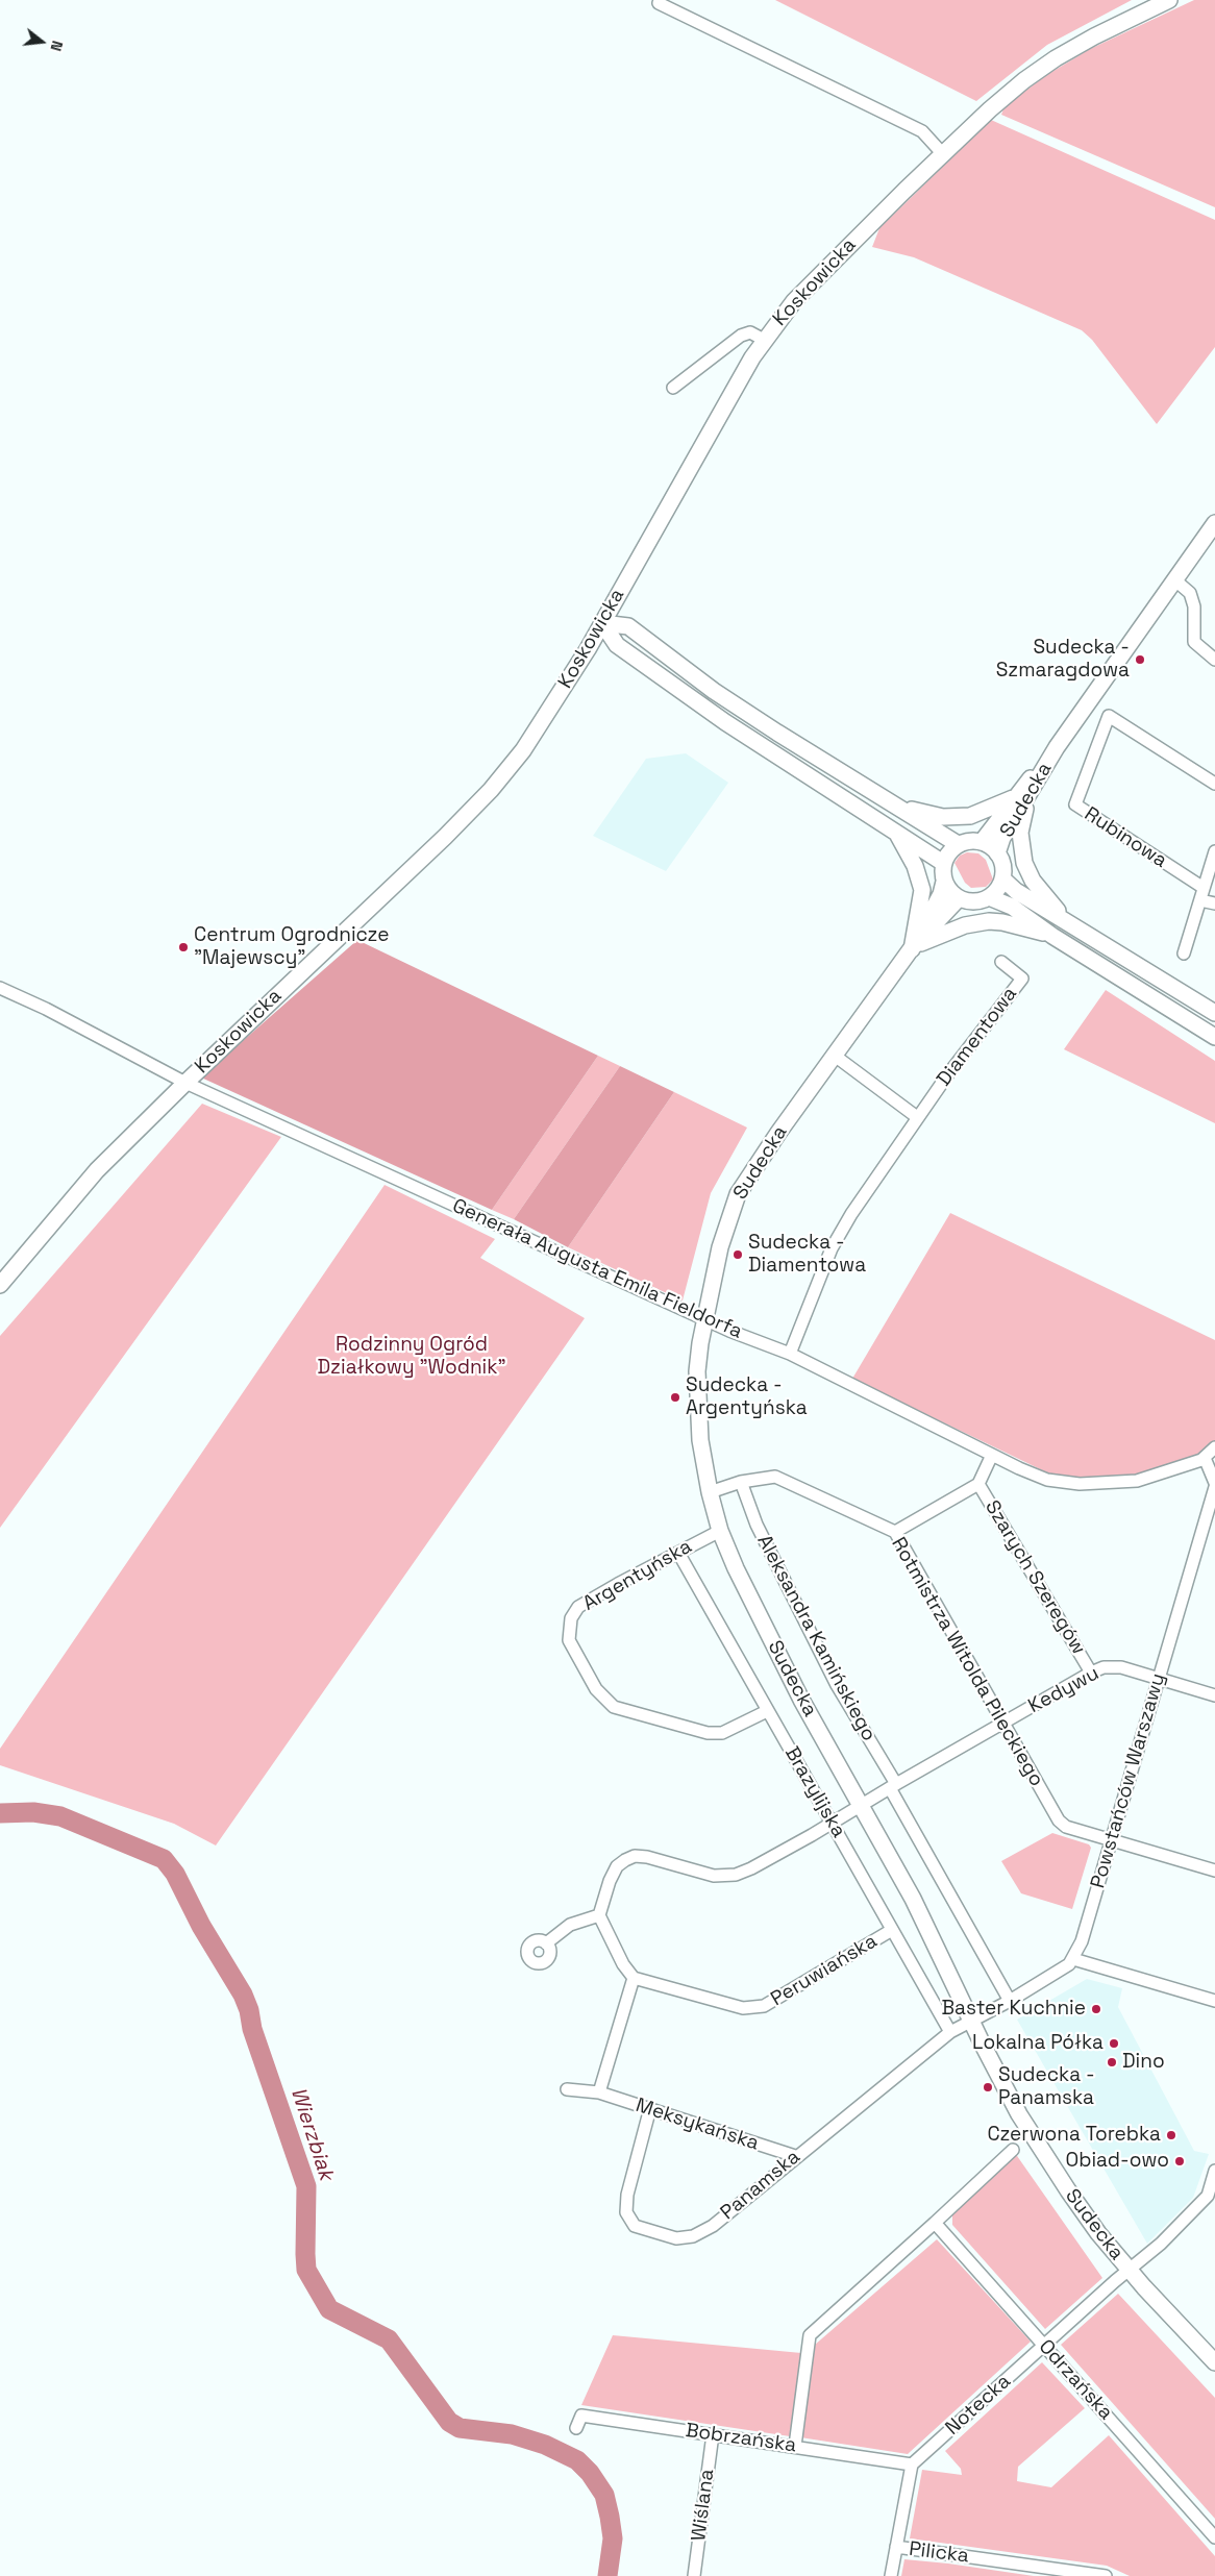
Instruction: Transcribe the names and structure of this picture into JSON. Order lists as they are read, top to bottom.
{
  "streets": {
    "street": [
      "Koskowicka",
      "Sudecka",
      "Rubinowa",
      "Diamentowa",
      "Generała Augusta Emila Fieldorfa",
      "Argentyńska",
      "Szarych Szeregów",
      "Aleksandra Kamińskiego",
      "Rotmistrza Witolda Pileckiego",
      "Kedywu",
      "Powstańców Warszawy",
      "Brazylijska",
      "Peruwiańska",
      "Meksykańska",
      "Panamska",
      "Odrzańska",
      "Notecka",
      "Bobrzańska",
      "Wiślana",
      "Pilicka"
    ]
  },
  "crossings": [
    ["Koskowicka", "Generała Augusta Emila Fieldorfa"],
    ["Sudecka", "Generała Augusta Emila Fieldorfa"],
    ["Sudecka", "Argentyńska"],
    ["Sudecka", "Rotmistrza Witolda Pileckiego"],
    ["Sudecka", "Powstańców Warszawy"],
    ["Sudecka", "Panamska"],
    ["Sudecka", "Notecka"],
    ["Diamentowa", "Generała Augusta Emila Fieldorfa"],
    ["Generała Augusta Emila Fieldorfa", "Szarych Szeregów"],
    ["Argentyńska", "Brazylijska"],
    ["Szarych Szeregów", "Rotmistrza Witolda Pileckiego"],
    ["Szarych Szeregów", "Kedywu"],
    ["Aleksandra Kamińskiego", "Rotmistrza Witolda Pileckiego"],
    ["Aleksandra Kamińskiego", "Kedywu"],
    ["Aleksandra Kamińskiego", "Powstańców Warszawy"],
    ["Rotmistrza Witolda Pileckiego", "Kedywu"],
    ["Rotmistrza Witolda Pileckiego", "Powstańców Warszawy"],
    ["Kedywu", "Powstańców Warszawy"],
    ["Powstańców Warszawy", "Panamska"],
    ["Brazylijska", "Peruwiańska"],
    ["Brazylijska", "Panamska"],
    ["Meksykańska", "Panamska"],
    ["Odrzańska", "Notecka"],
    ["Notecka", "Bobrzańska"],
    ["Bobrzańska", "Wiślana"]
  ],
  "water": ["Wierzbiak"],
  "parks": ["Rodzinny Ogród Działkowy \"Wodnik\""],
  "places": [
    "Sudecka - Szmaragdowa",
    "Centrum Ogrodnicze \"Majewscy\"",
    "Sudecka - Diamentowa",
    "Sudecka - Argentyńska",
    "Baster Kuchnie",
    "Lokalna Półka",
    "Dino",
    "Sudecka - Panamska",
    "Czerwona Torebka",
    "Obiad-owo"
  ],
  "north": "right"
}
